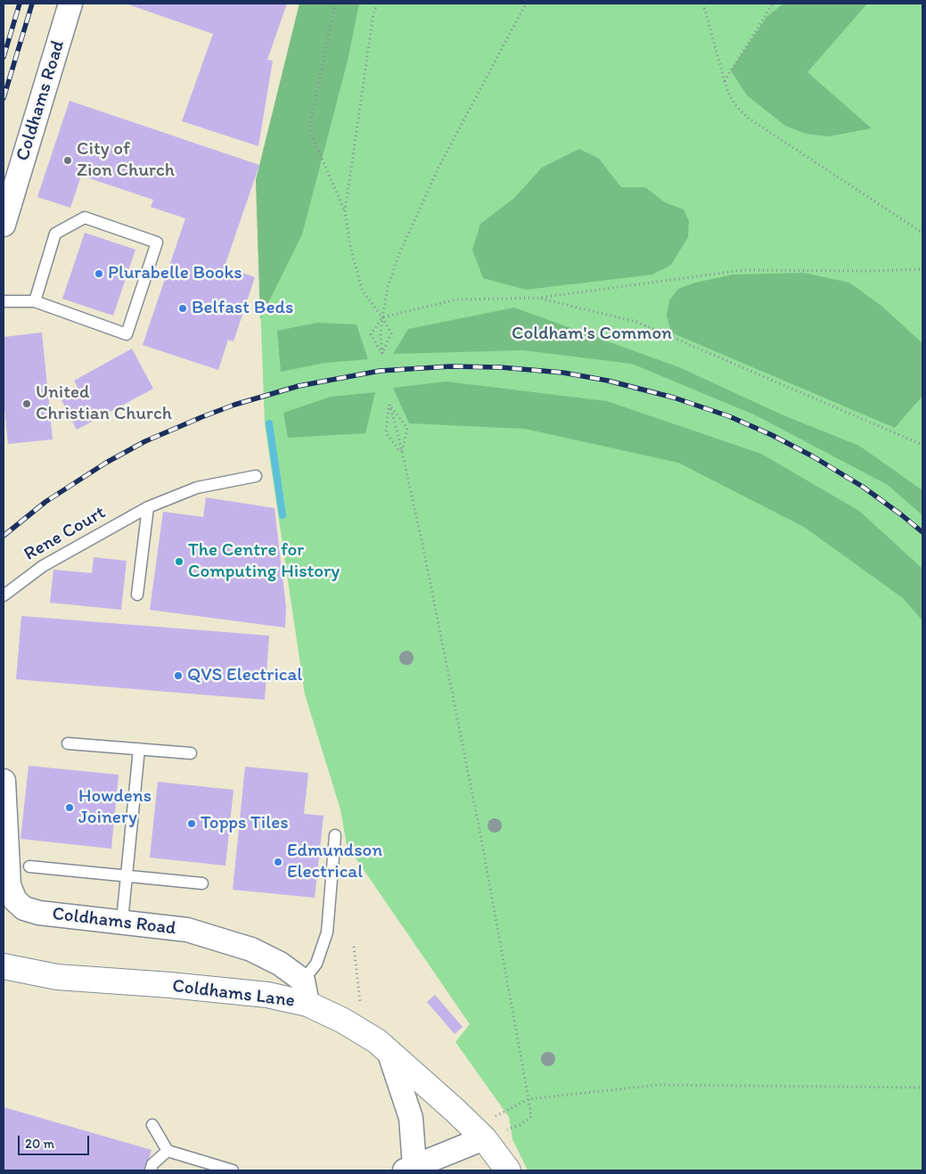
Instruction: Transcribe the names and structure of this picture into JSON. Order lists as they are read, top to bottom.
{
  "streets": {
    "street": ["Coldhams Road", "Coldhams Lane"],
    "lane": ["Rene Court"]
  },
  "crossings": [
    ["Coldhams Road", "Coldhams Lane"]
  ],
  "parks": ["Coldham's Common"],
  "places": [
    "City of Zion Church",
    "Plurabelle Books",
    "Belfast Beds",
    "United Christian Church",
    "The Centre for Computing History",
    "QVS Electrical",
    "Howdens Joinery",
    "Topps Tiles",
    "Edmundson Electrical"
  ],
  "scale_bar": "20 m"
}
